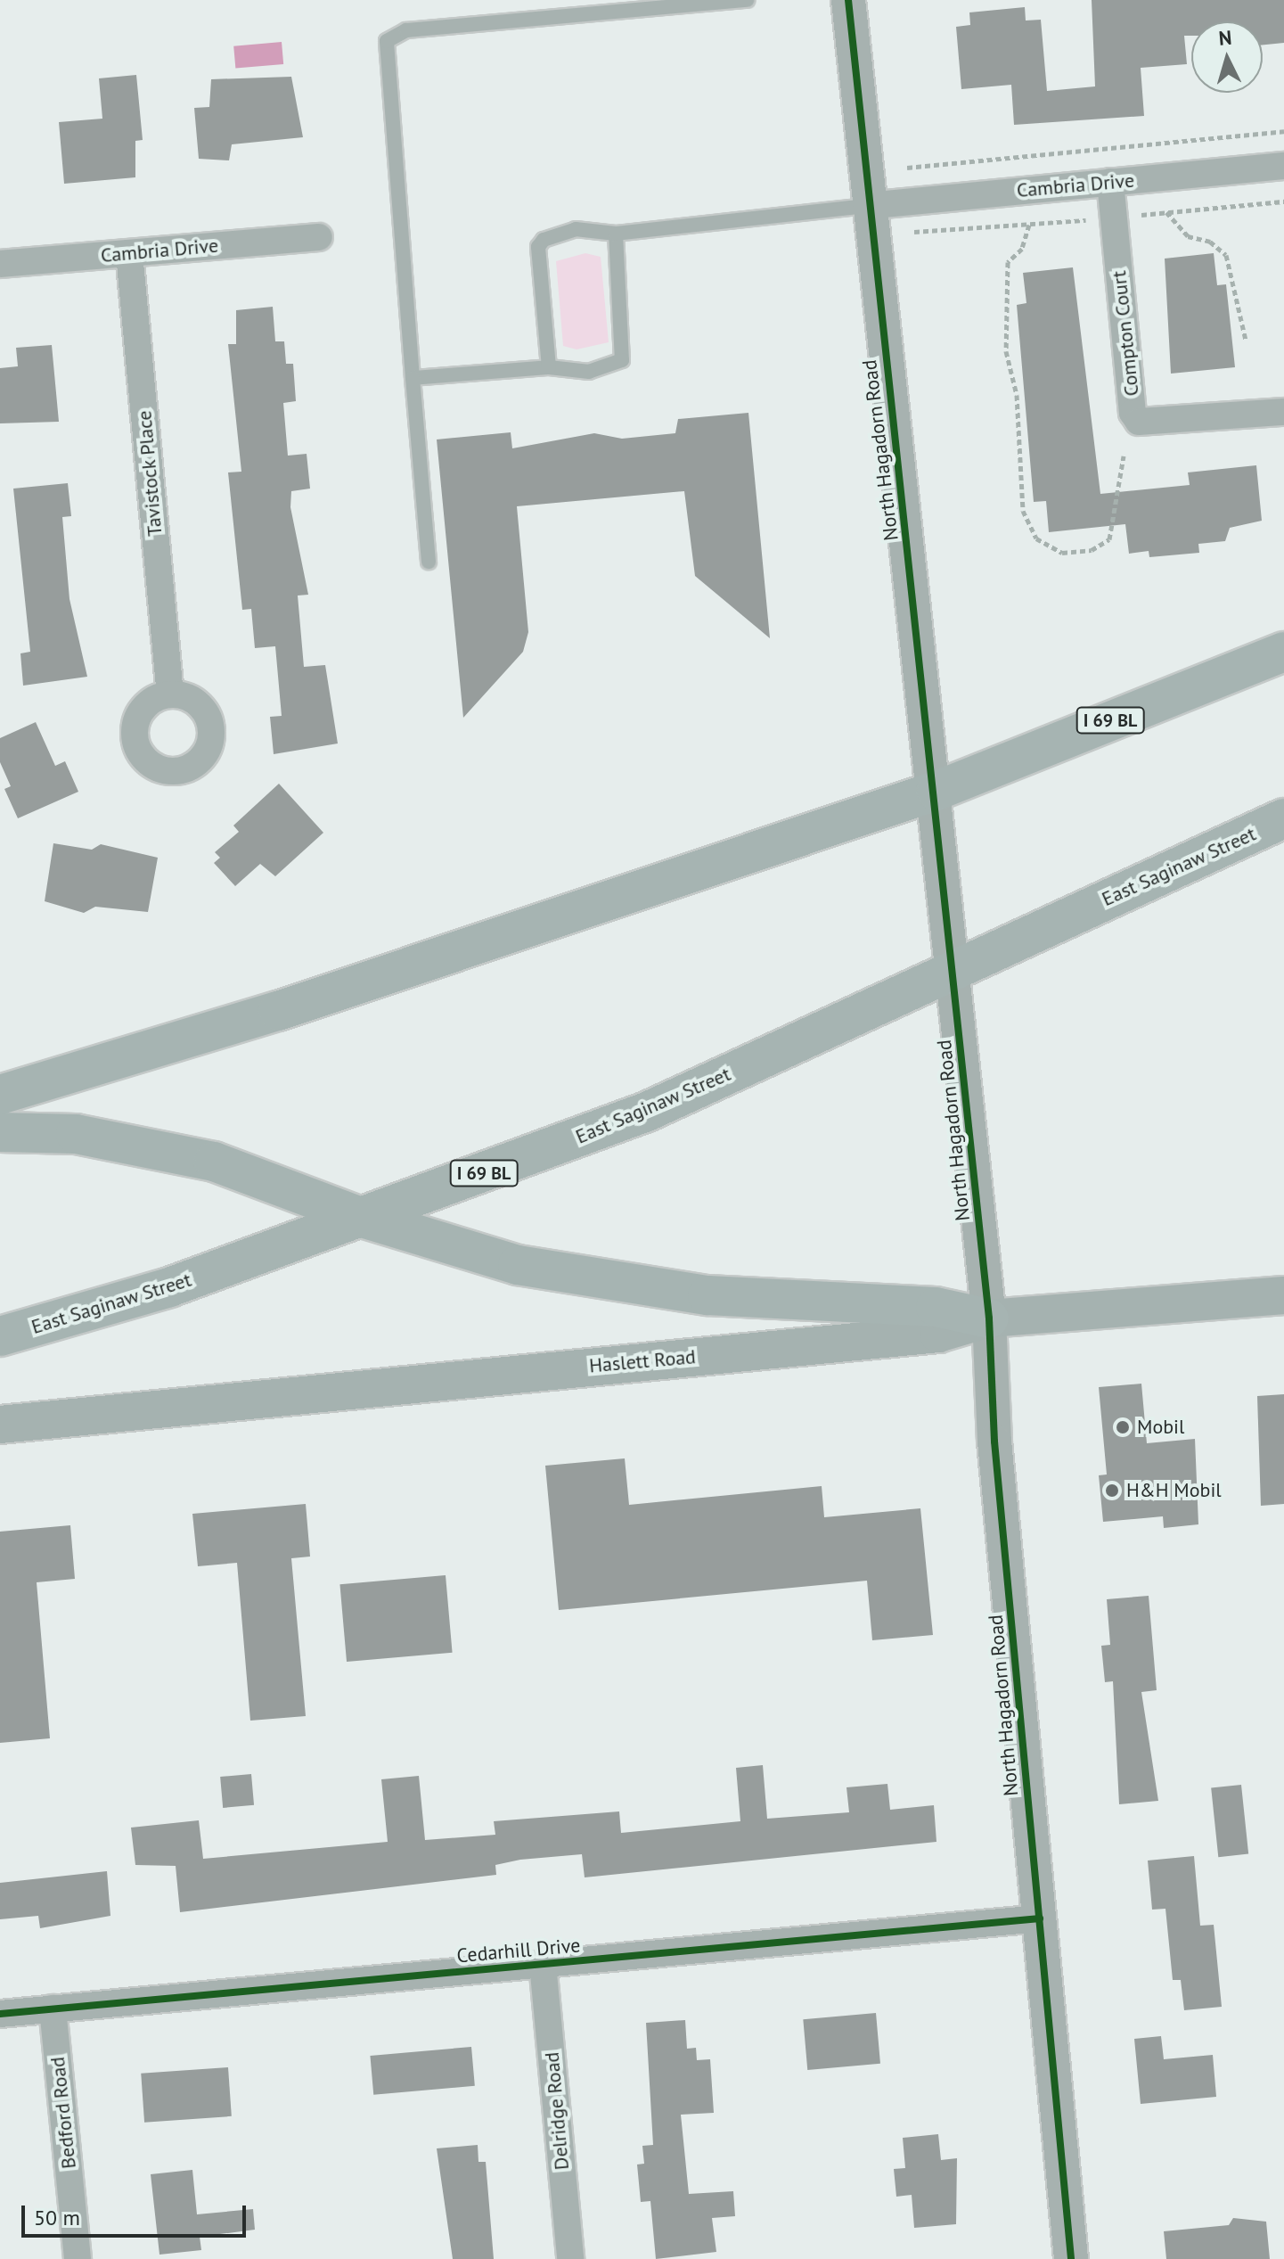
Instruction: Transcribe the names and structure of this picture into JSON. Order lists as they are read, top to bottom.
{
  "streets": {
    "main road": ["I 69 BL", "East Saginaw Street", "Haslett Road"],
    "street": [
      "Cambria Drive",
      "Compton Court",
      "North Hagadorn Road",
      "Tavistock Place",
      "Cedarhill Drive",
      "Delridge Road",
      "Bedford Road"
    ]
  },
  "crossings": [
    ["Cambria Drive", "Compton Court"],
    ["Cambria Drive", "North Hagadorn Road"],
    ["Cambria Drive", "Tavistock Place"],
    ["North Hagadorn Road", "I 69 BL"],
    ["North Hagadorn Road", "East Saginaw Street"],
    ["North Hagadorn Road", "Haslett Road"],
    ["North Hagadorn Road", "Cedarhill Drive"],
    ["Cedarhill Drive", "Delridge Road"],
    ["Cedarhill Drive", "Bedford Road"]
  ],
  "places": ["Mobil", "H&H Mobil"],
  "scale_bar": "50 m",
  "north": "top"
}
